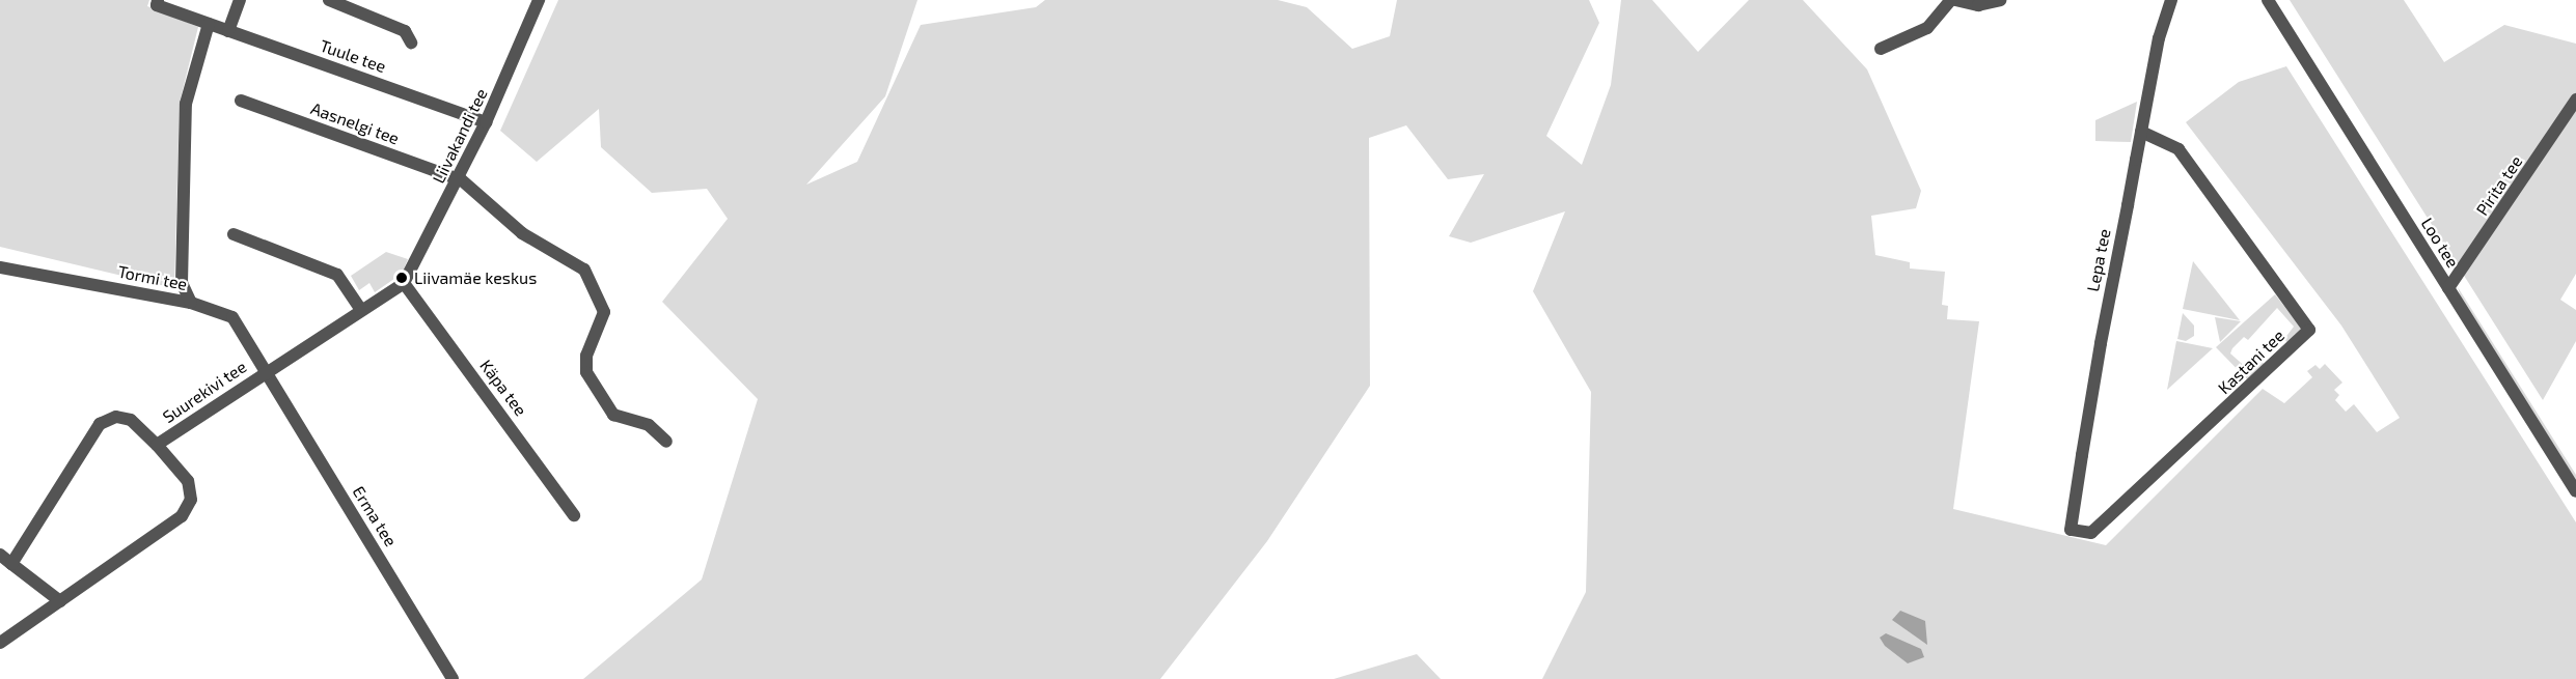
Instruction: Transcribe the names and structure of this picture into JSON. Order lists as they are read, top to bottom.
{
  "streets": {
    "street": [
      "Tuule tee",
      "Aasnelgi tee",
      "Liivakandi tee",
      "Pirita tee",
      "Loo tee",
      "Lepa tee",
      "Tormi tee",
      "Kastani tee",
      "Käpa tee",
      "Suurekivi tee",
      "Erma tee"
    ]
  },
  "crossings": [
    ["Tuule tee", "Liivakandi tee"],
    ["Aasnelgi tee", "Liivakandi tee"],
    ["Liivakandi tee", "Käpa tee"],
    ["Liivakandi tee", "Suurekivi tee"],
    ["Pirita tee", "Loo tee"],
    ["Lepa tee", "Kastani tee"],
    ["Tormi tee", "Suurekivi tee"],
    ["Tormi tee", "Erma tee"],
    ["Käpa tee", "Suurekivi tee"],
    ["Suurekivi tee", "Erma tee"]
  ],
  "places": ["Liivamäe keskus"]
}
